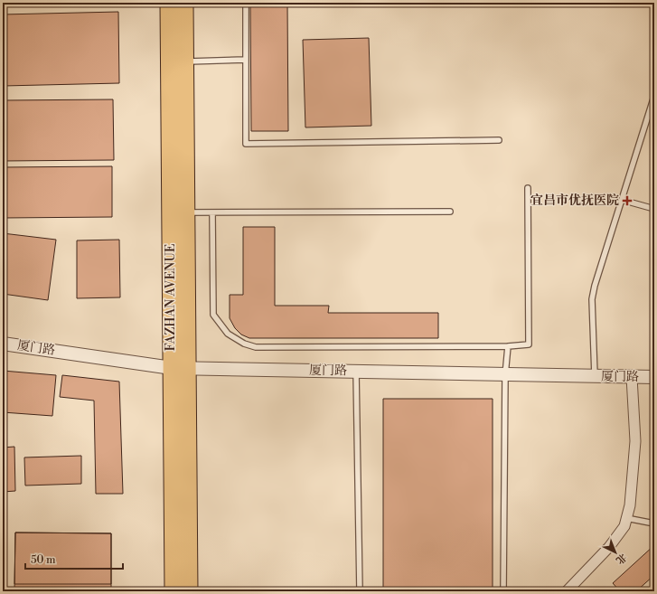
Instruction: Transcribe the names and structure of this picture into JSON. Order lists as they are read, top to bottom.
{
  "streets": {
    "highway": ["FAZHAN AVENUE"],
    "street": ["厦门路"]
  },
  "crossings": [
    ["FAZHAN AVENUE", "厦门路"]
  ],
  "places": {
    "health": ["宜昌市优抚医院"]
  },
  "scale_bar": "50 m",
  "north": "bottom right"
}
